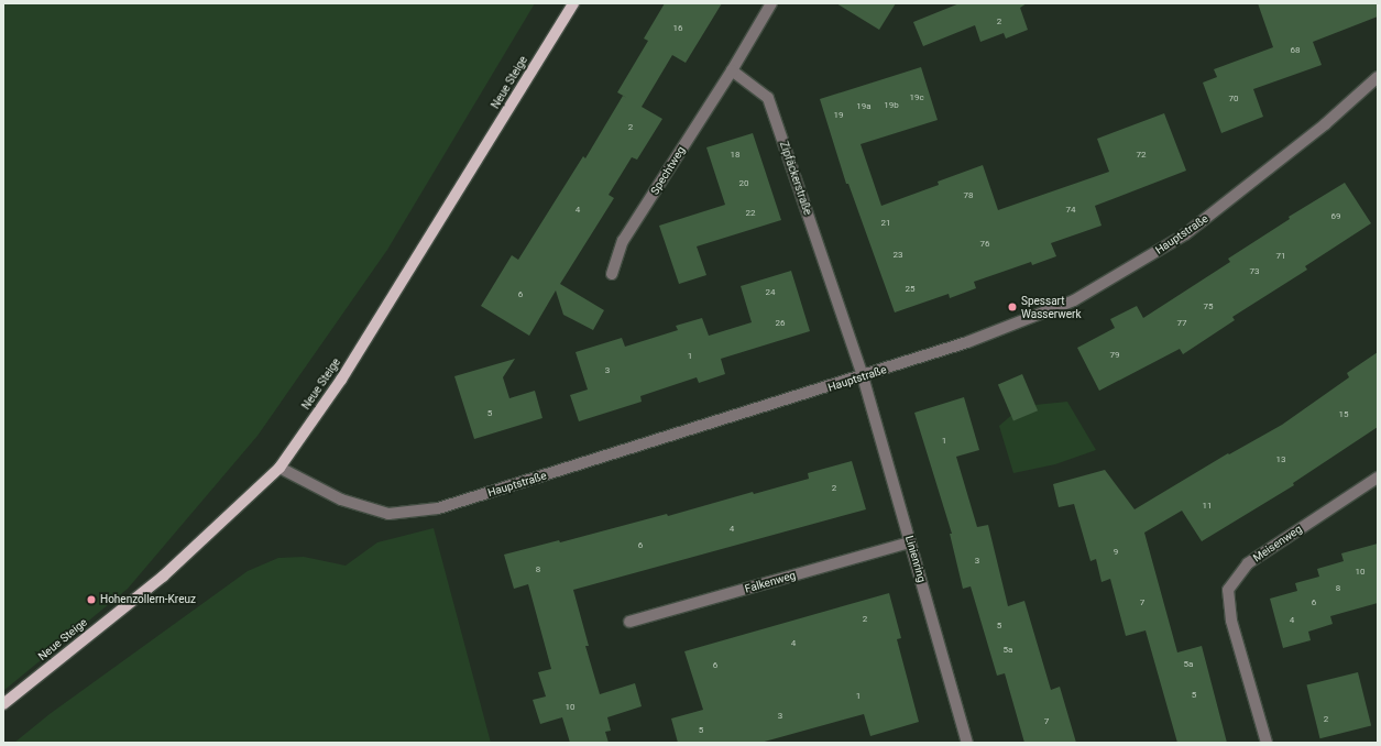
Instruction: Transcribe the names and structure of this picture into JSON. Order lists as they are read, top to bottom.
{
  "streets": {
    "main road": ["Neue Steige"],
    "street": [
      "Spechtweg",
      "Zipfäckerstraße",
      "Hauptstraße",
      "Meisenweg",
      "Linienring",
      "Falkenweg"
    ]
  },
  "crossings": [
    ["Neue Steige", "Hauptstraße"],
    ["Spechtweg", "Zipfäckerstraße"],
    ["Zipfäckerstraße", "Hauptstraße"],
    ["Zipfäckerstraße", "Linienring"],
    ["Hauptstraße", "Linienring"],
    ["Linienring", "Falkenweg"]
  ],
  "places": ["Spessart Wasserwerk", "Hohenzollern-Kreuz"],
  "house_numbers": [
    "2",
    "16",
    "68",
    "19c",
    "70",
    "19b",
    "19a",
    "19",
    "2",
    "18",
    "72",
    "20",
    "78",
    "4",
    "74",
    "22",
    "69",
    "21",
    "76",
    "23",
    "71",
    "73",
    "25",
    "24",
    "6",
    "75",
    "26",
    "77",
    "79",
    "1",
    "3",
    "5",
    "15",
    "1",
    "13",
    "2",
    "11",
    "4",
    "6",
    "9",
    "3",
    "8",
    "10",
    "8",
    "7",
    "6",
    "2",
    "4",
    "5",
    "4",
    "5a",
    "5a",
    "6",
    "5",
    "1",
    "10",
    "3",
    "2",
    "7",
    "5"
  ]
}
